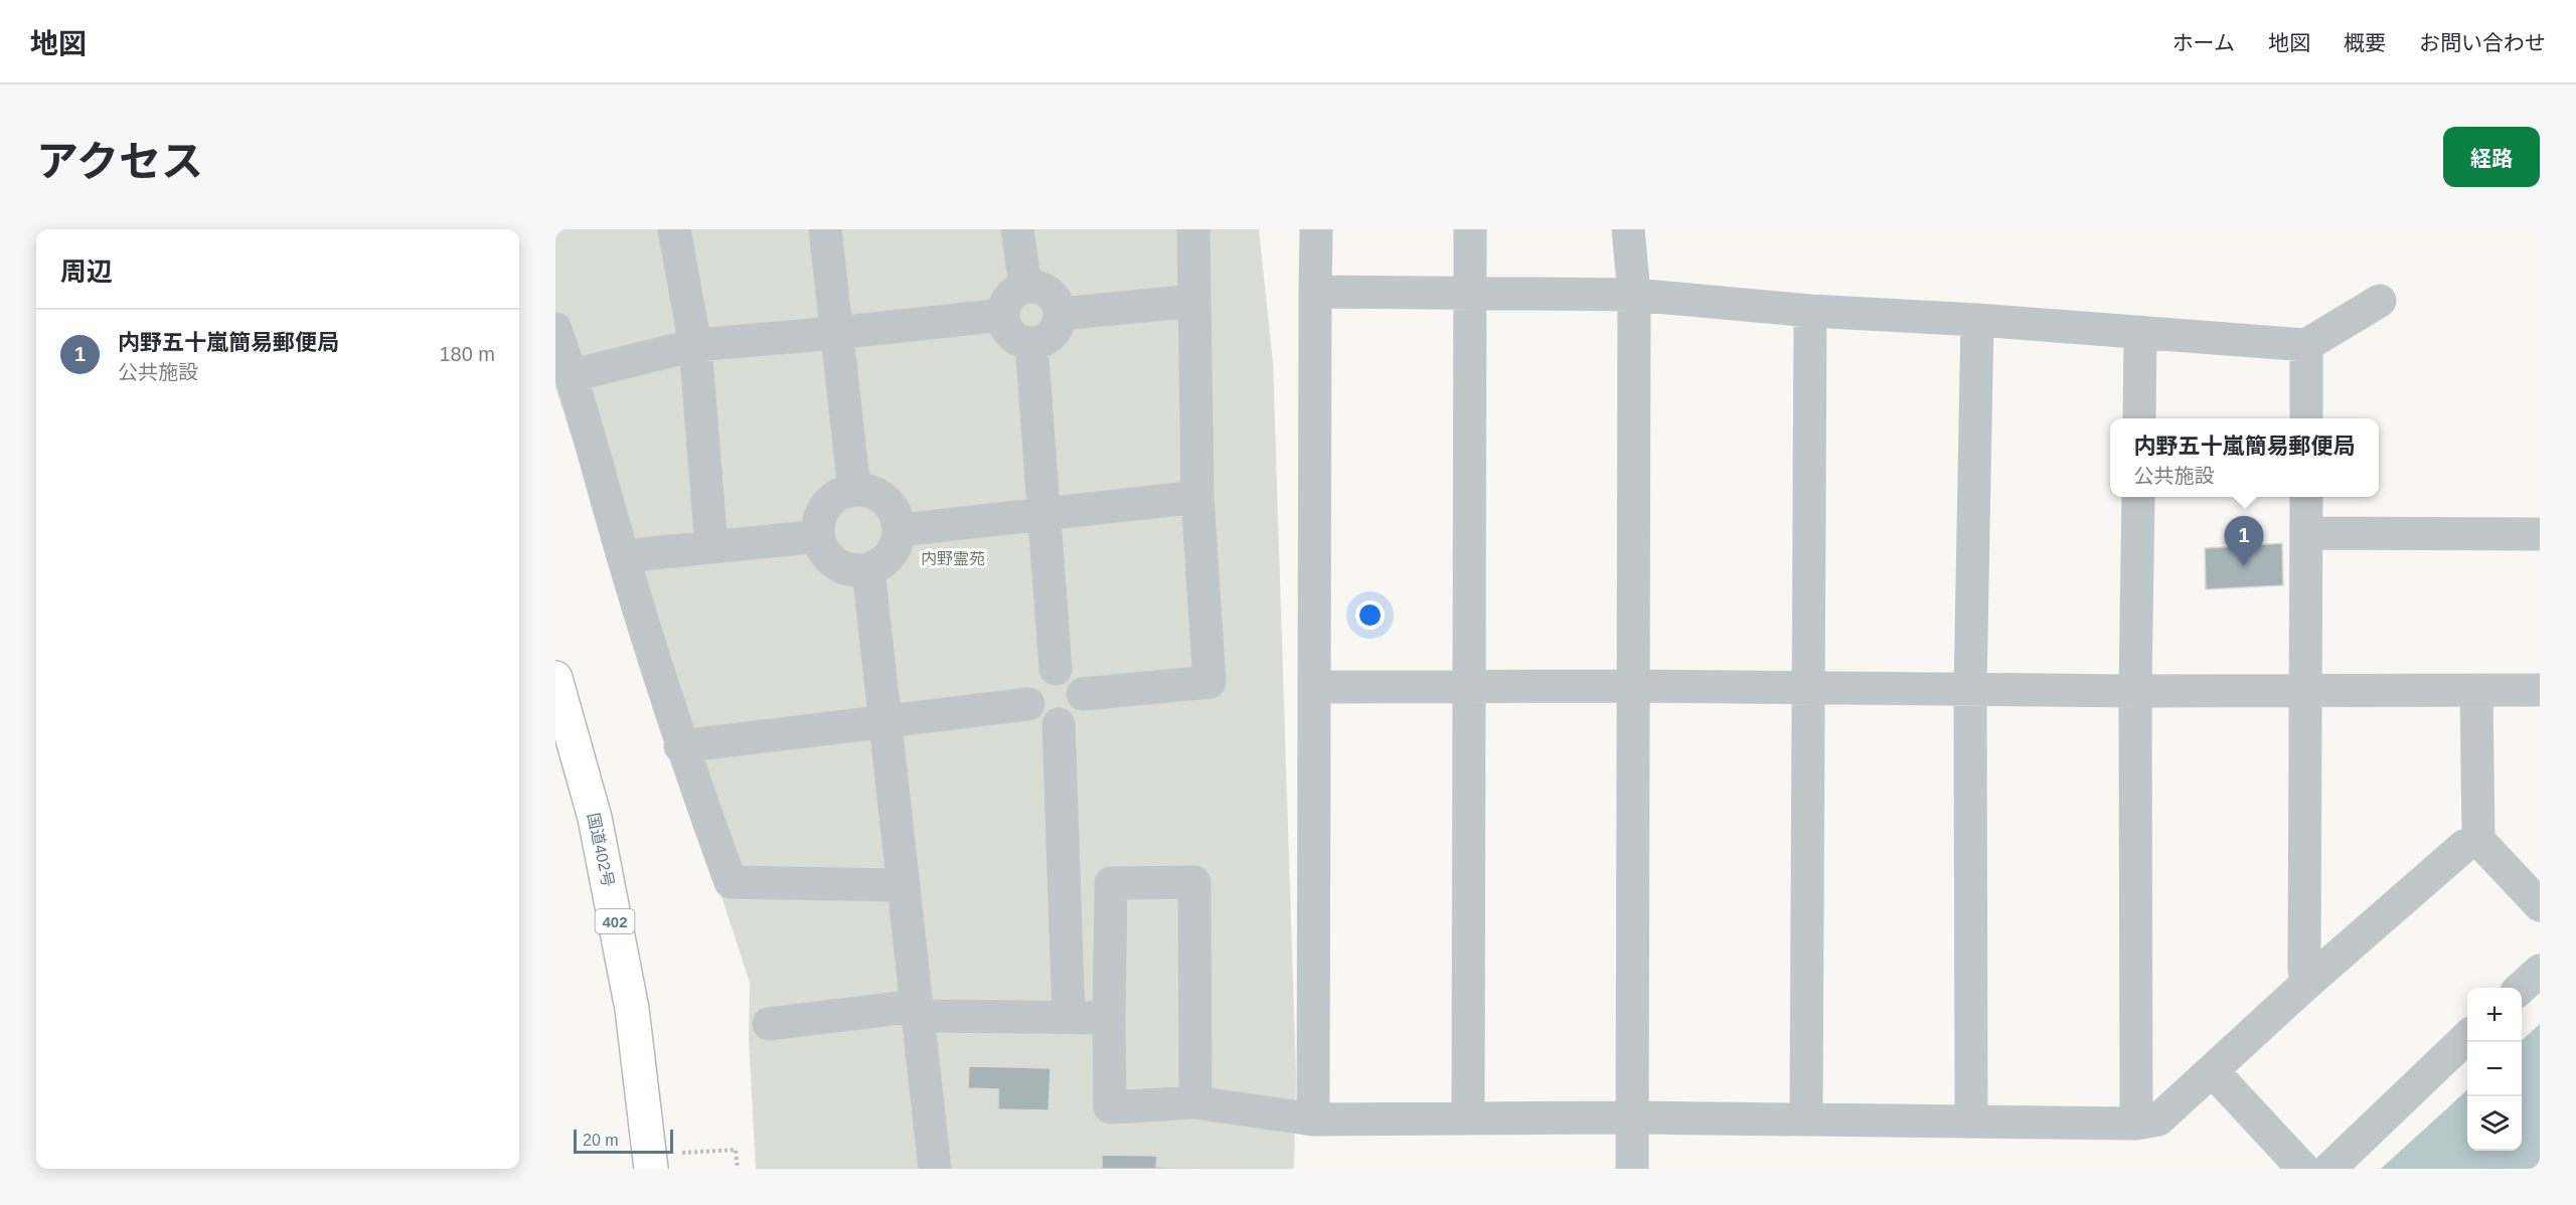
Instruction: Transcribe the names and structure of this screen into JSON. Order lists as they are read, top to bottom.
{
  "streets": {
    "highway": ["国道402号", "402"]
  },
  "parks": ["内野霊苑"],
  "scale_bar": "20 m",
  "page": {
    "header": "地図",
    "nav": [
      "ホーム",
      "地図",
      "概要",
      "お問い合わせ"
    ],
    "title": "アクセス",
    "buttons": "経路",
    "heading": "周辺",
    "list": [
      {
        "mark": "1",
        "name": "内野五十嵐簡易郵便局",
        "note": "公共施設",
        "value": "180 m"
      }
    ],
    "popup": ["内野五十嵐簡易郵便局", "公共施設"],
    "pins": "1",
    "map_buttons": ["+", "−"],
    "scale": "20 m"
  }
}
